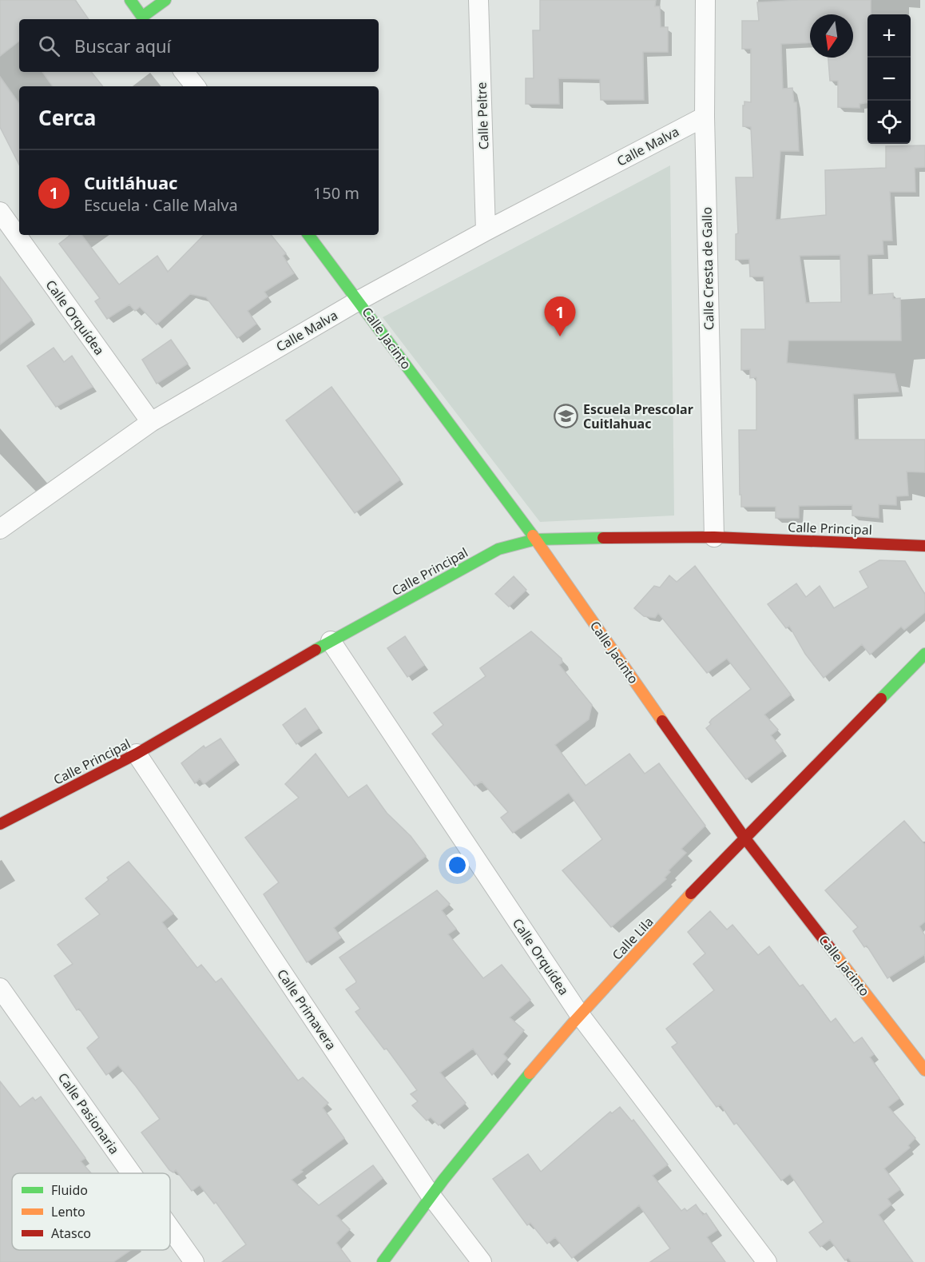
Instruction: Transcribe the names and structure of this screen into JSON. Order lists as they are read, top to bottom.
{
  "streets": {
    "street": [
      "Calle Peltre",
      "Calle Malva",
      "Calle Cresta de Gallo",
      "Calle Orquídea",
      "Calle Jacinto",
      "Calle Principal",
      "Calle Lila",
      "Calle Primavera",
      "Calle Pasionaria"
    ]
  },
  "crossings": [
    ["Calle Peltre", "Calle Malva"],
    ["Calle Malva", "Calle Cresta de Gallo"],
    ["Calle Malva", "Calle Orquídea"],
    ["Calle Malva", "Calle Jacinto"],
    ["Calle Cresta de Gallo", "Calle Principal"],
    ["Calle Orquídea", "Calle Principal"],
    ["Calle Orquídea", "Calle Lila"],
    ["Calle Jacinto", "Calle Principal"],
    ["Calle Jacinto", "Calle Lila"],
    ["Calle Principal", "Calle Primavera"],
    ["Calle Lila", "Calle Primavera"]
  ],
  "places": {
    "school or university": ["Escuela Prescolar Cuitlahuac"]
  },
  "legend": ["Fluido", "Lento", "Atasco"],
  "north": "bottom",
  "page": {
    "map_buttons": ["+", "−"],
    "search": "Buscar aquí",
    "heading": "Cerca",
    "list": [
      {
        "mark": "1",
        "name": "Cuitláhuac",
        "note": "Escuela · Calle Malva",
        "value": "150 m"
      }
    ],
    "pins": "1"
  }
}
